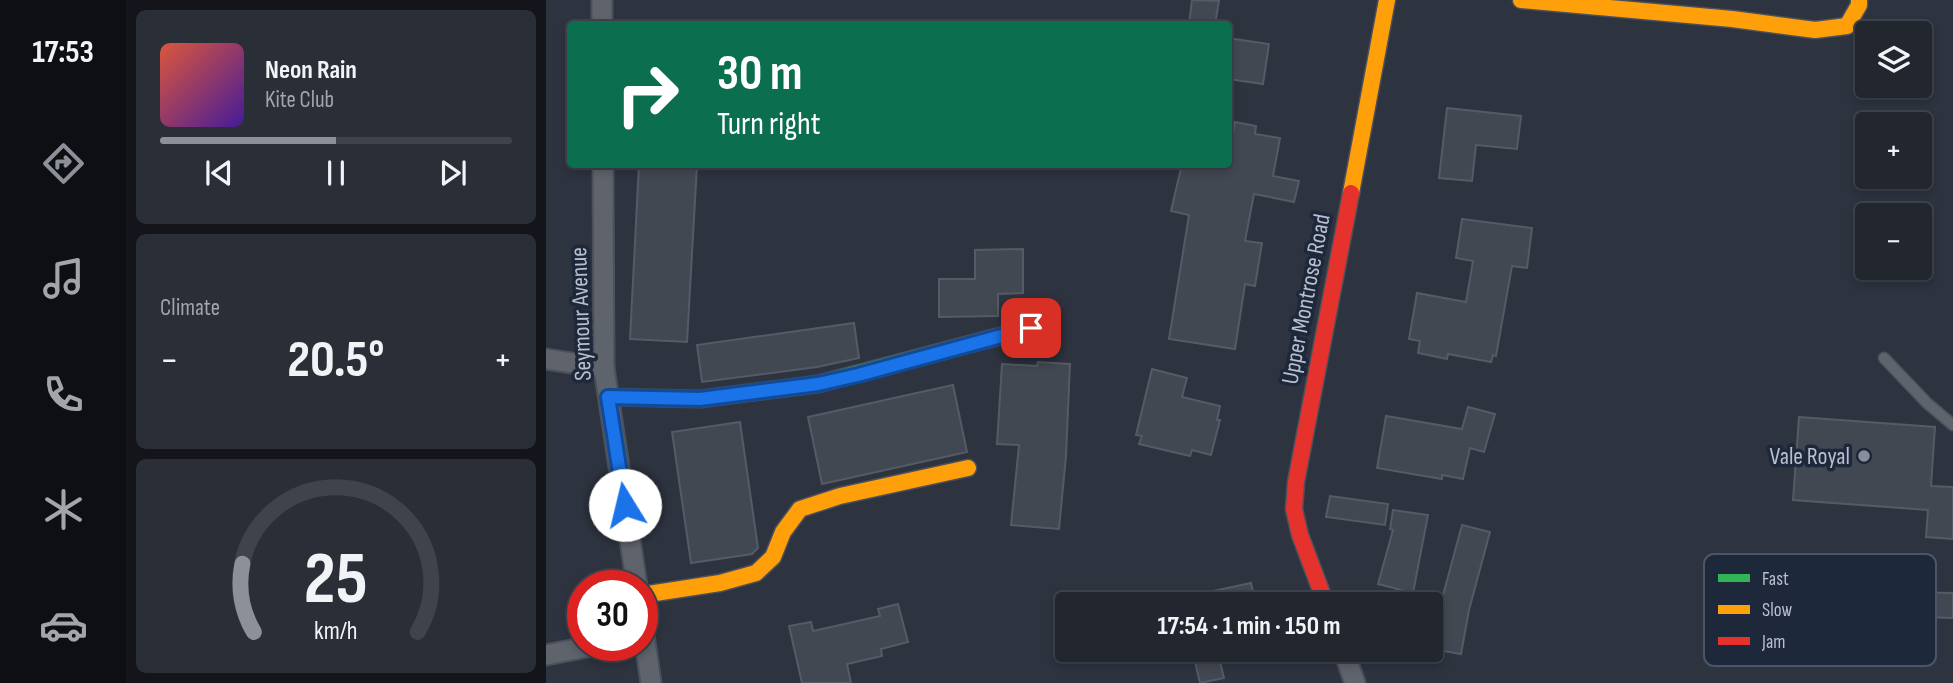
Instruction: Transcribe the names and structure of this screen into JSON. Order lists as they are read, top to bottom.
{
  "streets": {
    "street": ["Upper Montrose Road", "Seymour Avenue"]
  },
  "places": ["Vale Royal"],
  "legend": ["Fast", "Slow", "Jam"],
  "page": {
    "tabs": "17:53",
    "map_buttons": ["+", "−"],
    "turn": ["30 m", "Turn right"],
    "song": ["Neon Rain", "Kite Club"],
    "tile": "Climate",
    "heat": ["−", "20.5°", "+"],
    "limit": "30",
    "trip": "17:54 · 1 min · 150 m",
    "gauge": ["25", "km/h"]
  }
}
